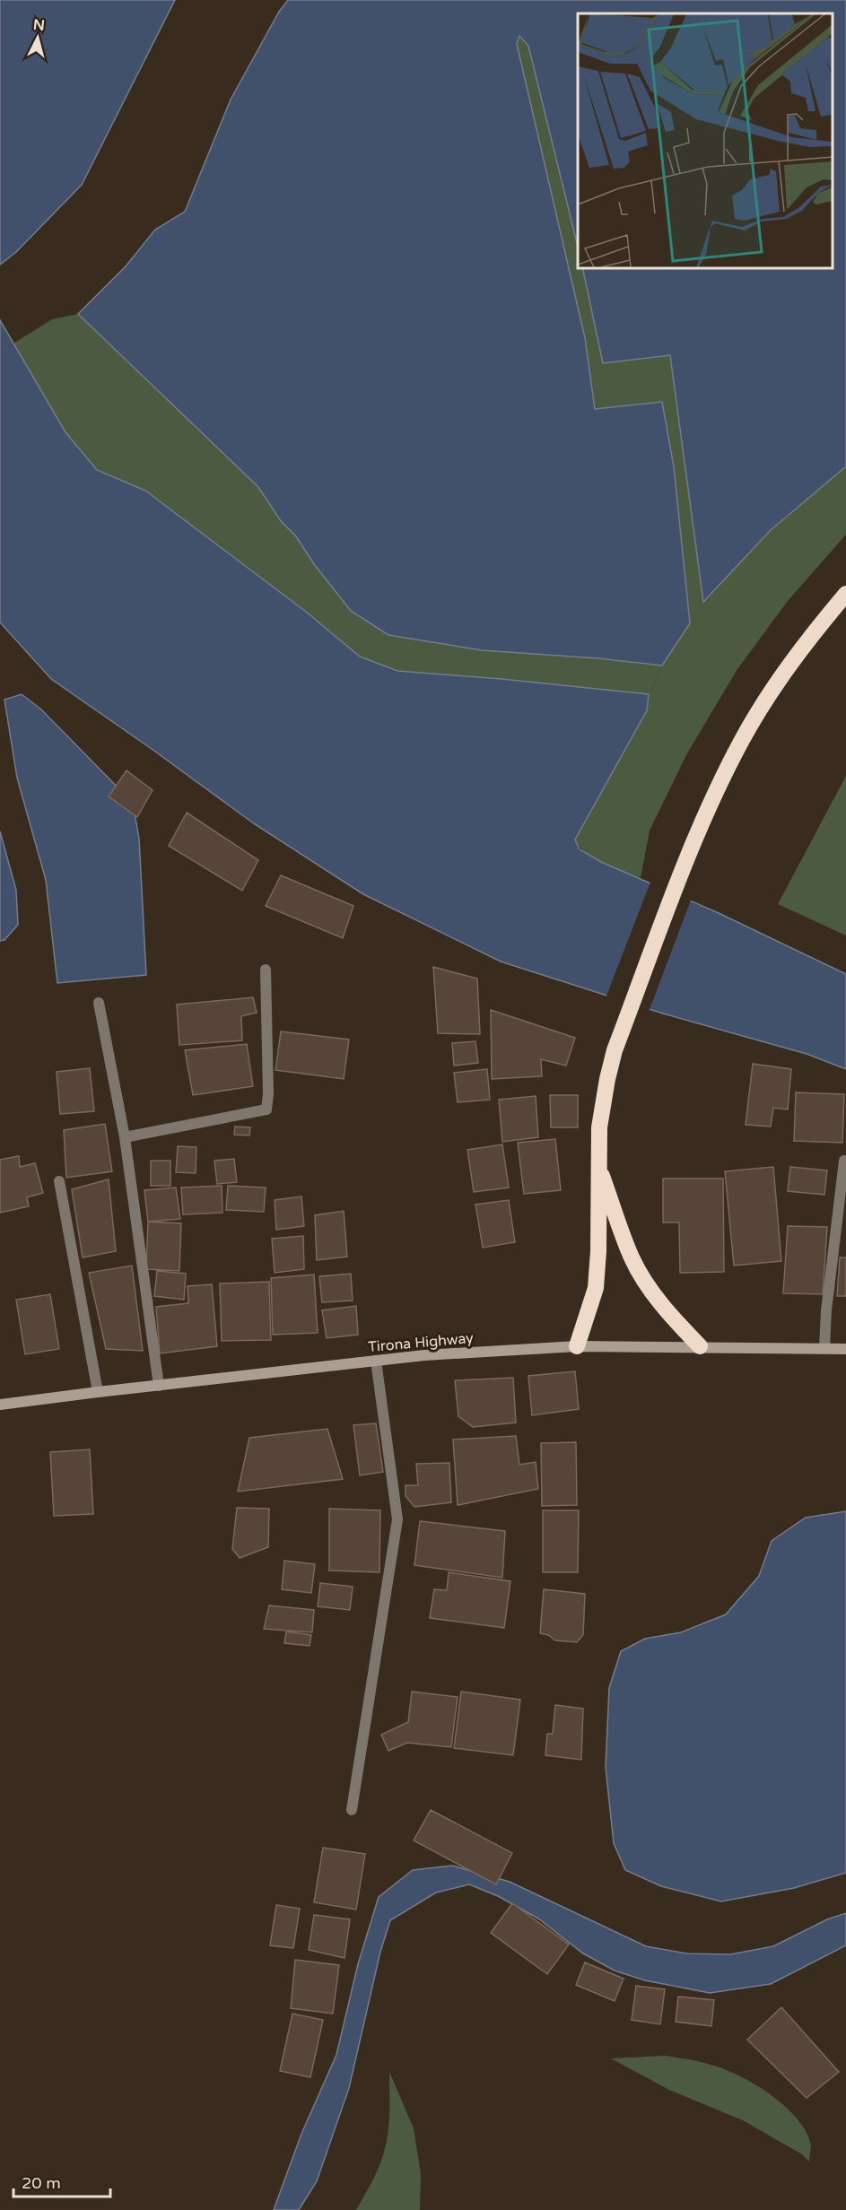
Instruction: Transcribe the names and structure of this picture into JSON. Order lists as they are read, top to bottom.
{
  "streets": {
    "main road": ["Tirona Highway"]
  },
  "scale_bar": "20 m",
  "north": "top"
}
